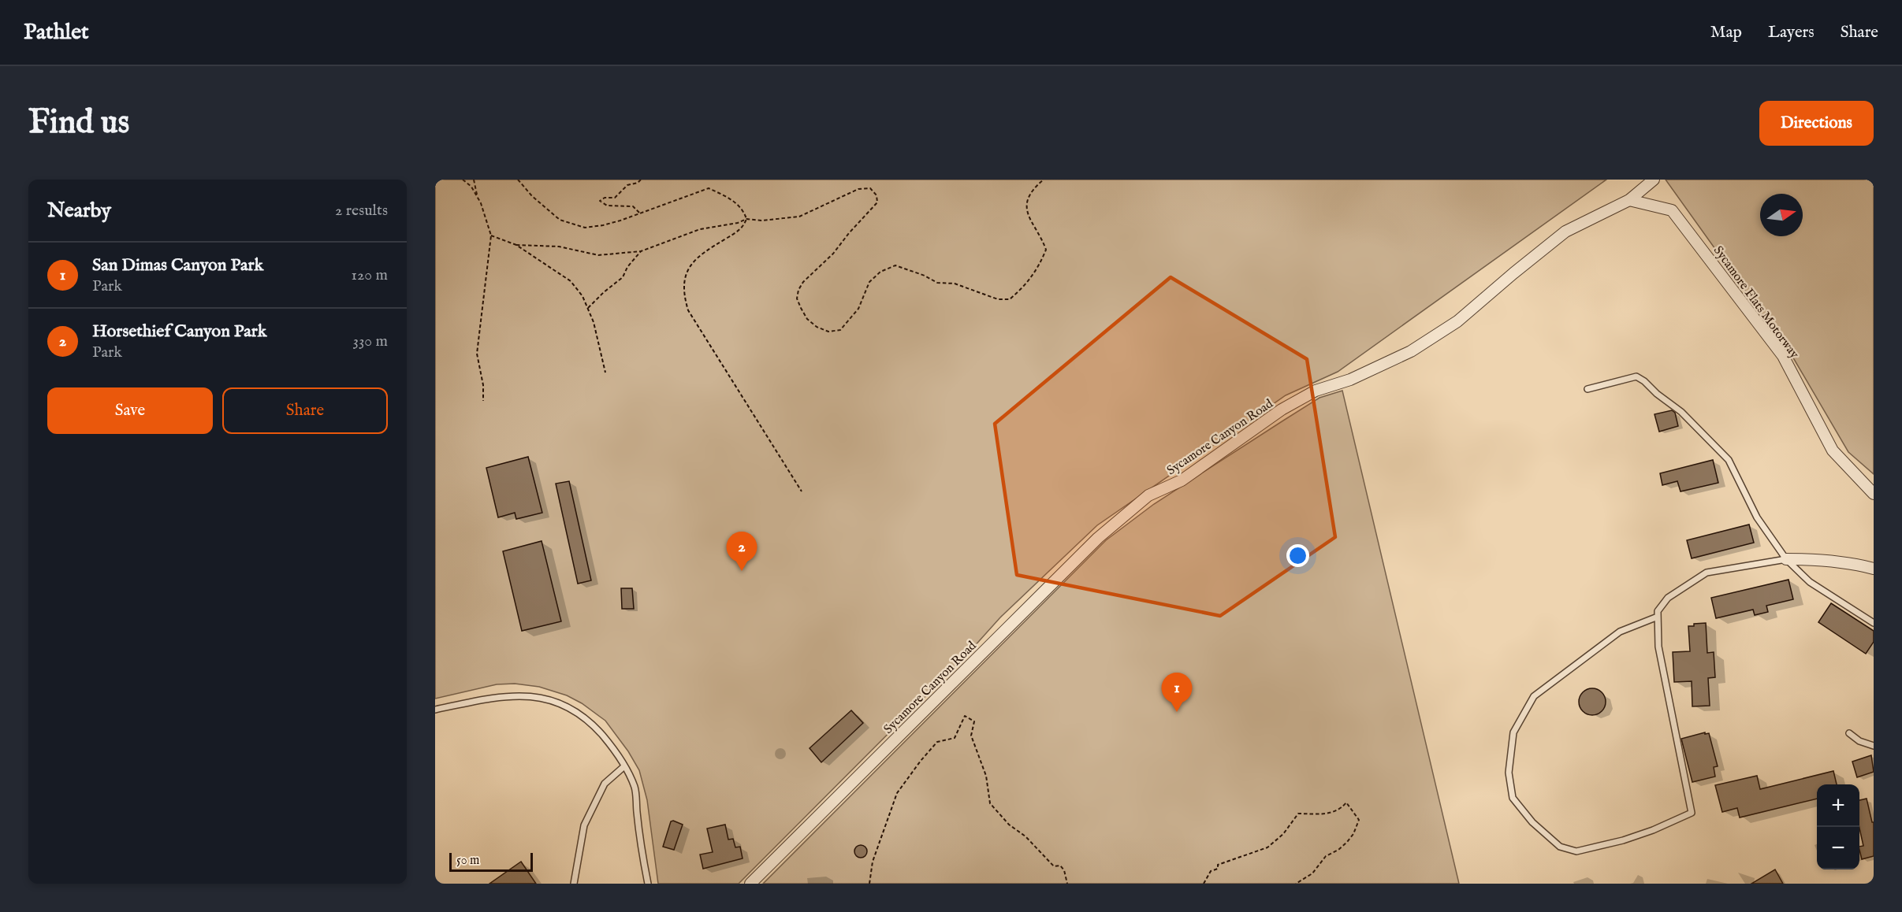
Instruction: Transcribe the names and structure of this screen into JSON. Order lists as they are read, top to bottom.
{
  "streets": {
    "street": ["Sycamore Flats Motorway", "Sycamore Canyon Road"]
  },
  "crossings": [
    ["Sycamore Flats Motorway", "Sycamore Canyon Road"]
  ],
  "scale_bar": "50 m",
  "north": "right",
  "page": {
    "header": "Pathlet",
    "nav": ["Map", "Layers", "Share"],
    "buttons": [
      "Directions",
      ["Save", "Share"]
    ],
    "title": "Find us",
    "heading": ["Nearby", "2 results"],
    "list": [
      {
        "mark": "1",
        "name": "San Dimas Canyon Park",
        "note": "Park",
        "value": "120 m"
      },
      {
        "mark": "2",
        "name": "Horsethief Canyon Park",
        "note": "Park",
        "value": "330 m"
      }
    ],
    "pins": ["2", "1"],
    "map_buttons": ["+", "−"],
    "scale": "50 m"
  }
}
